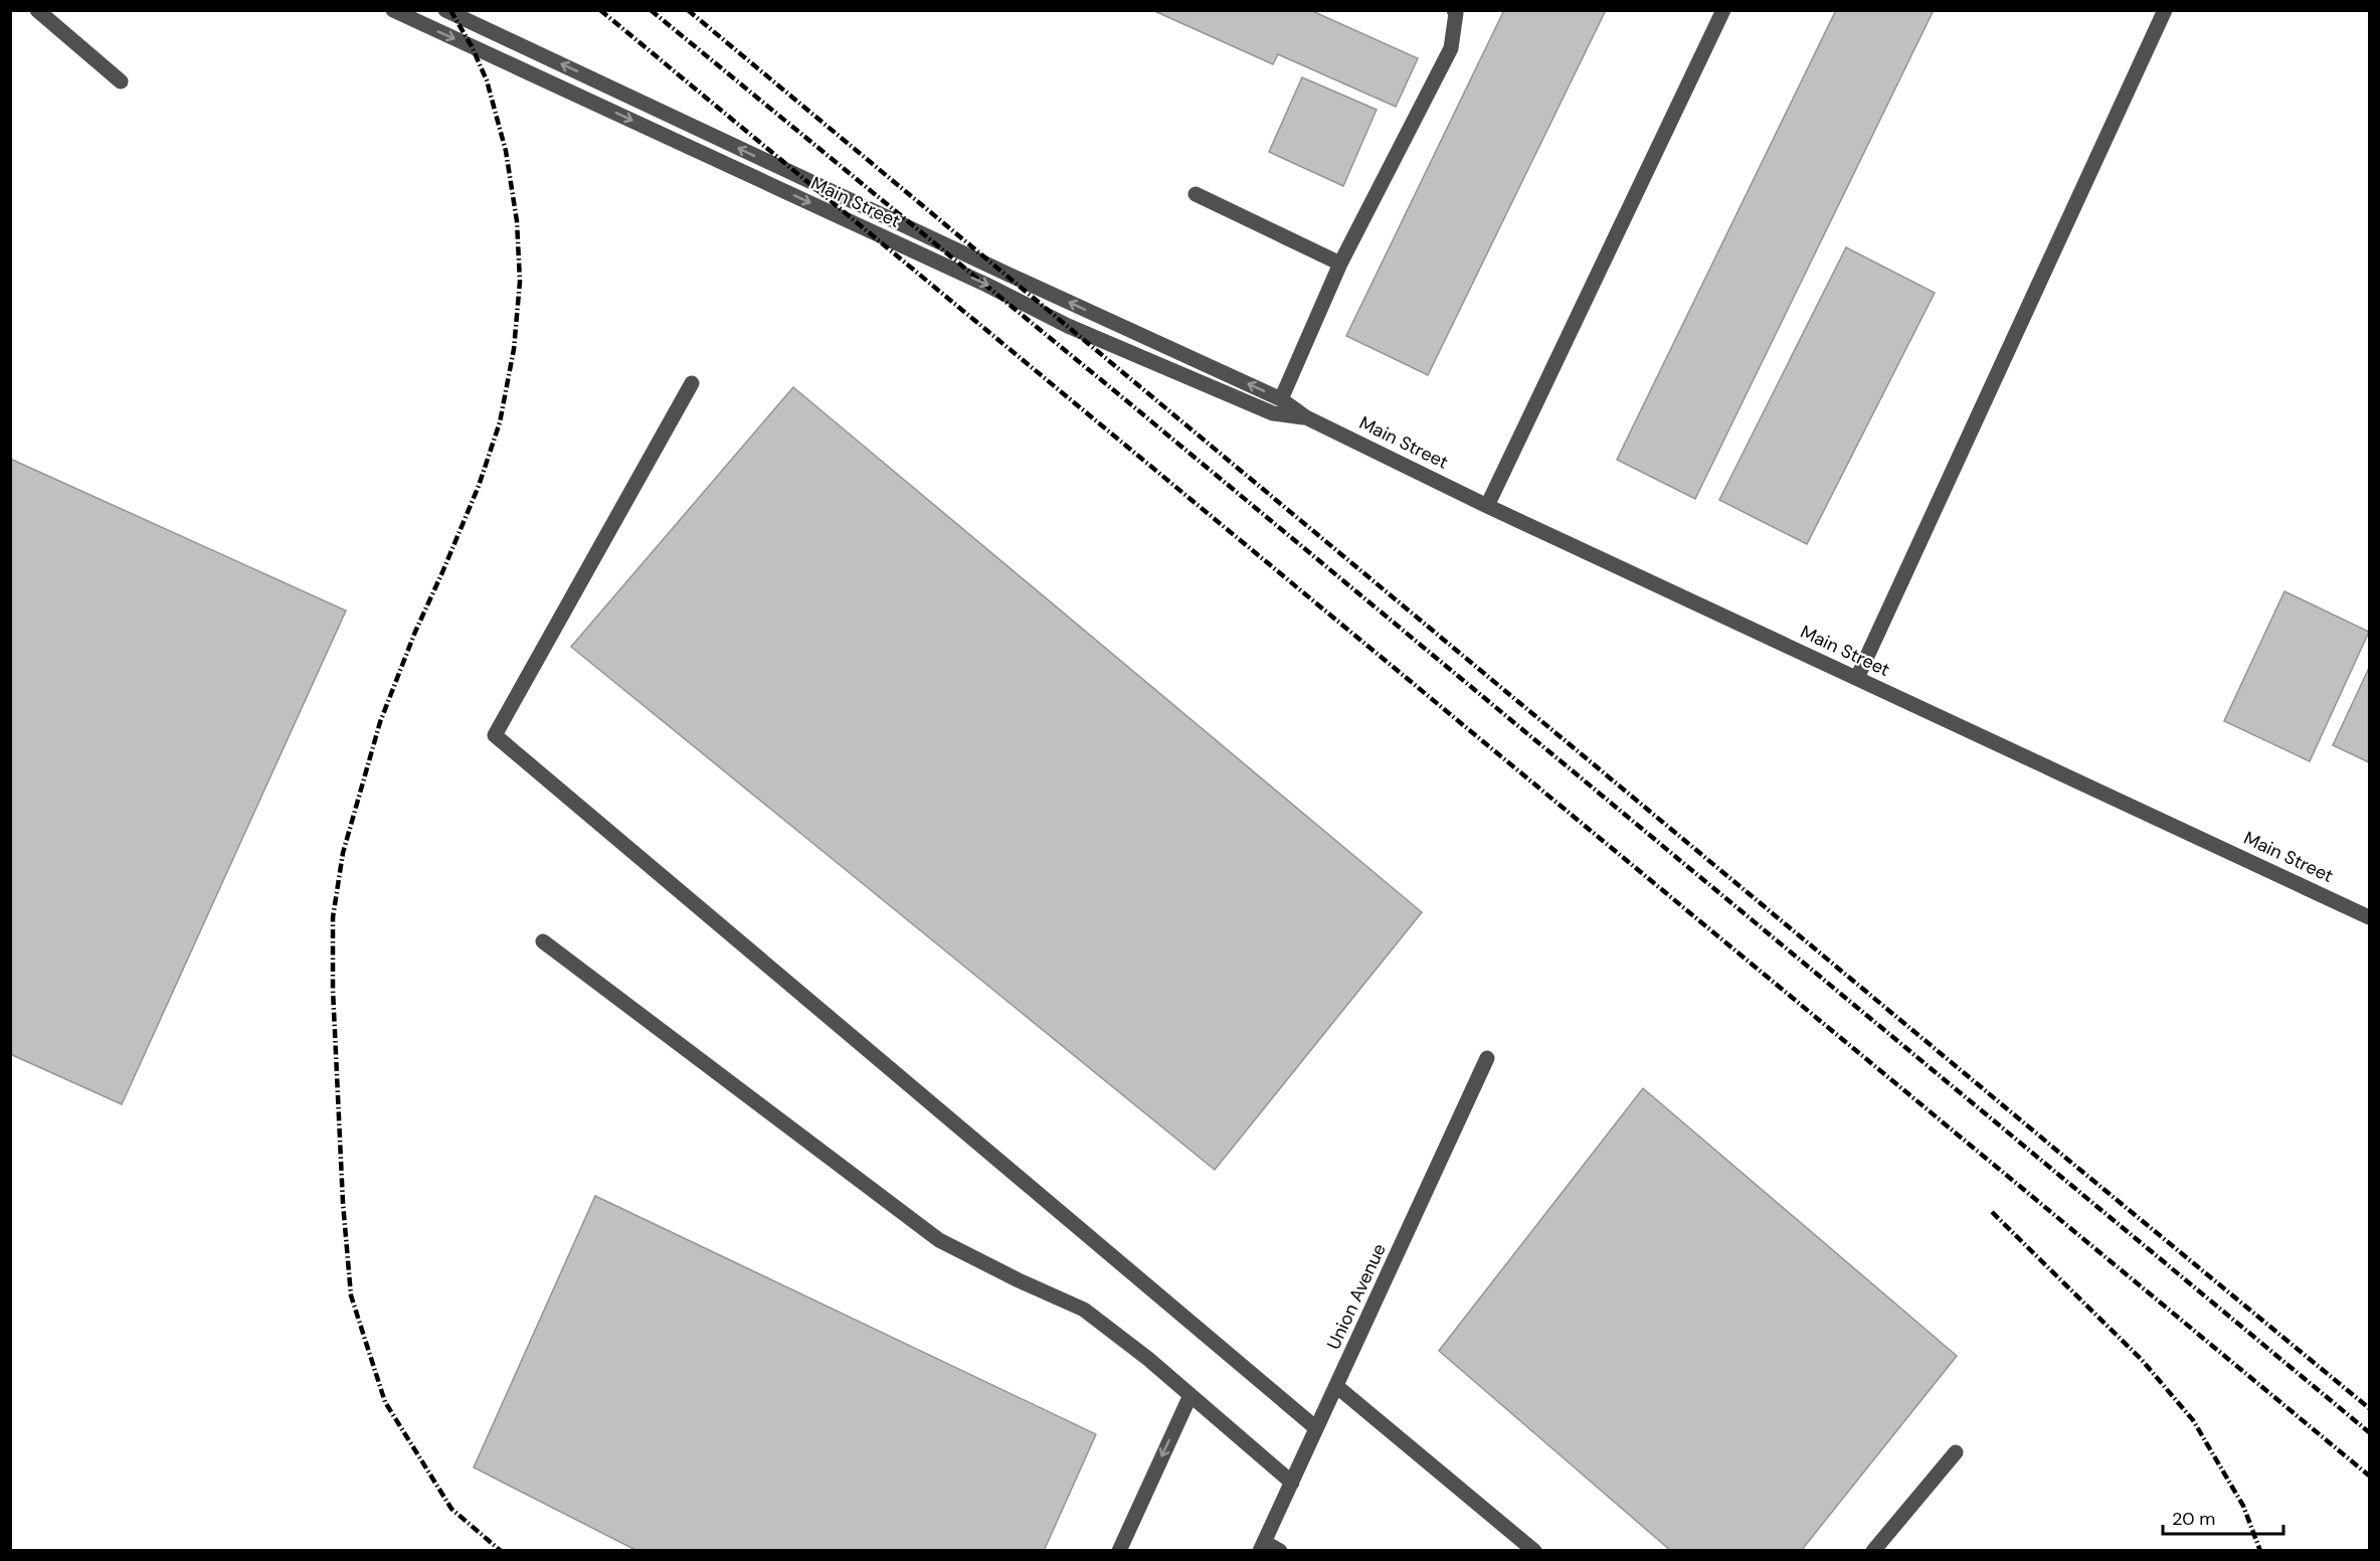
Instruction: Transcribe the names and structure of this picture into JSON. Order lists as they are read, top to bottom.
{
  "streets": {
    "street": ["Main Street", "Union Avenue"]
  },
  "scale_bar": "20 m"
}
